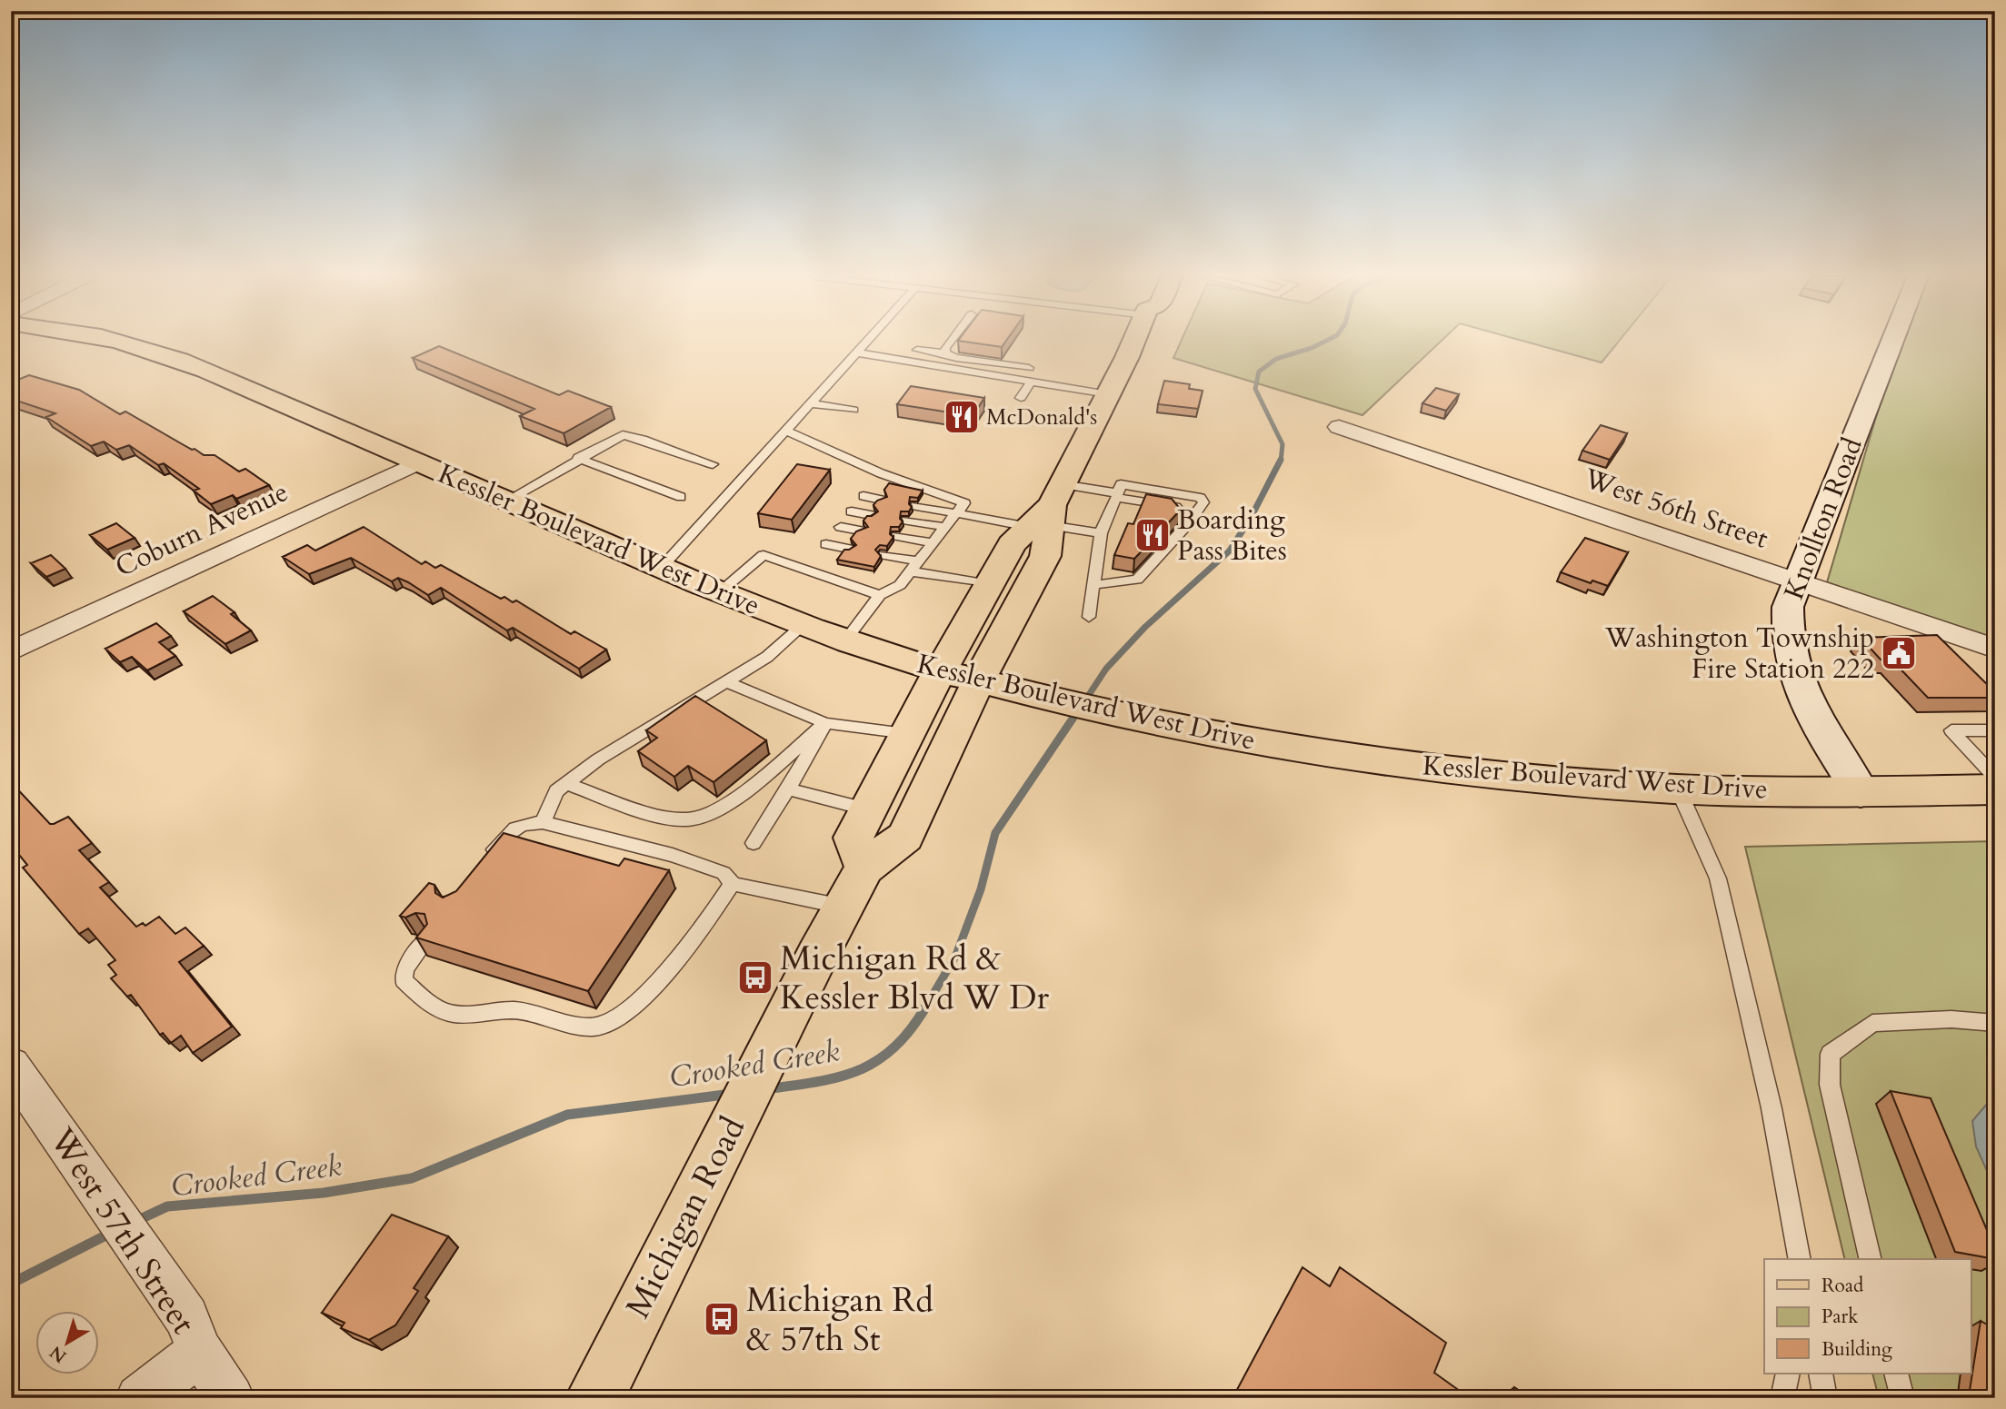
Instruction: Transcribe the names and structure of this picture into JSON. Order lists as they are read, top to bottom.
{
  "streets": {
    "main road": ["Kessler Boulevard West Drive", "Michigan Road"],
    "street": [
      "West 56th Street",
      "Knollton Road",
      "Coburn Avenue",
      "West 57th Street"
    ]
  },
  "crossings": [
    ["West 56th Street", "Knollton Road"],
    ["Knollton Road", "Kessler Boulevard West Drive"],
    ["Coburn Avenue", "Kessler Boulevard West Drive"],
    ["Kessler Boulevard West Drive", "Michigan Road"]
  ],
  "water": ["Crooked Creek"],
  "places": {
    "restaurant": ["McDonald's", "Boarding Pass Bites"],
    "public building": ["Washington Township Fire Station 222"],
    "bus stop": ["Michigan Rd & Kessler Blvd W Dr", "Michigan Rd & 57th St"]
  },
  "legend": ["Road", "Park", "Building"],
  "north": "bottom left"
}
